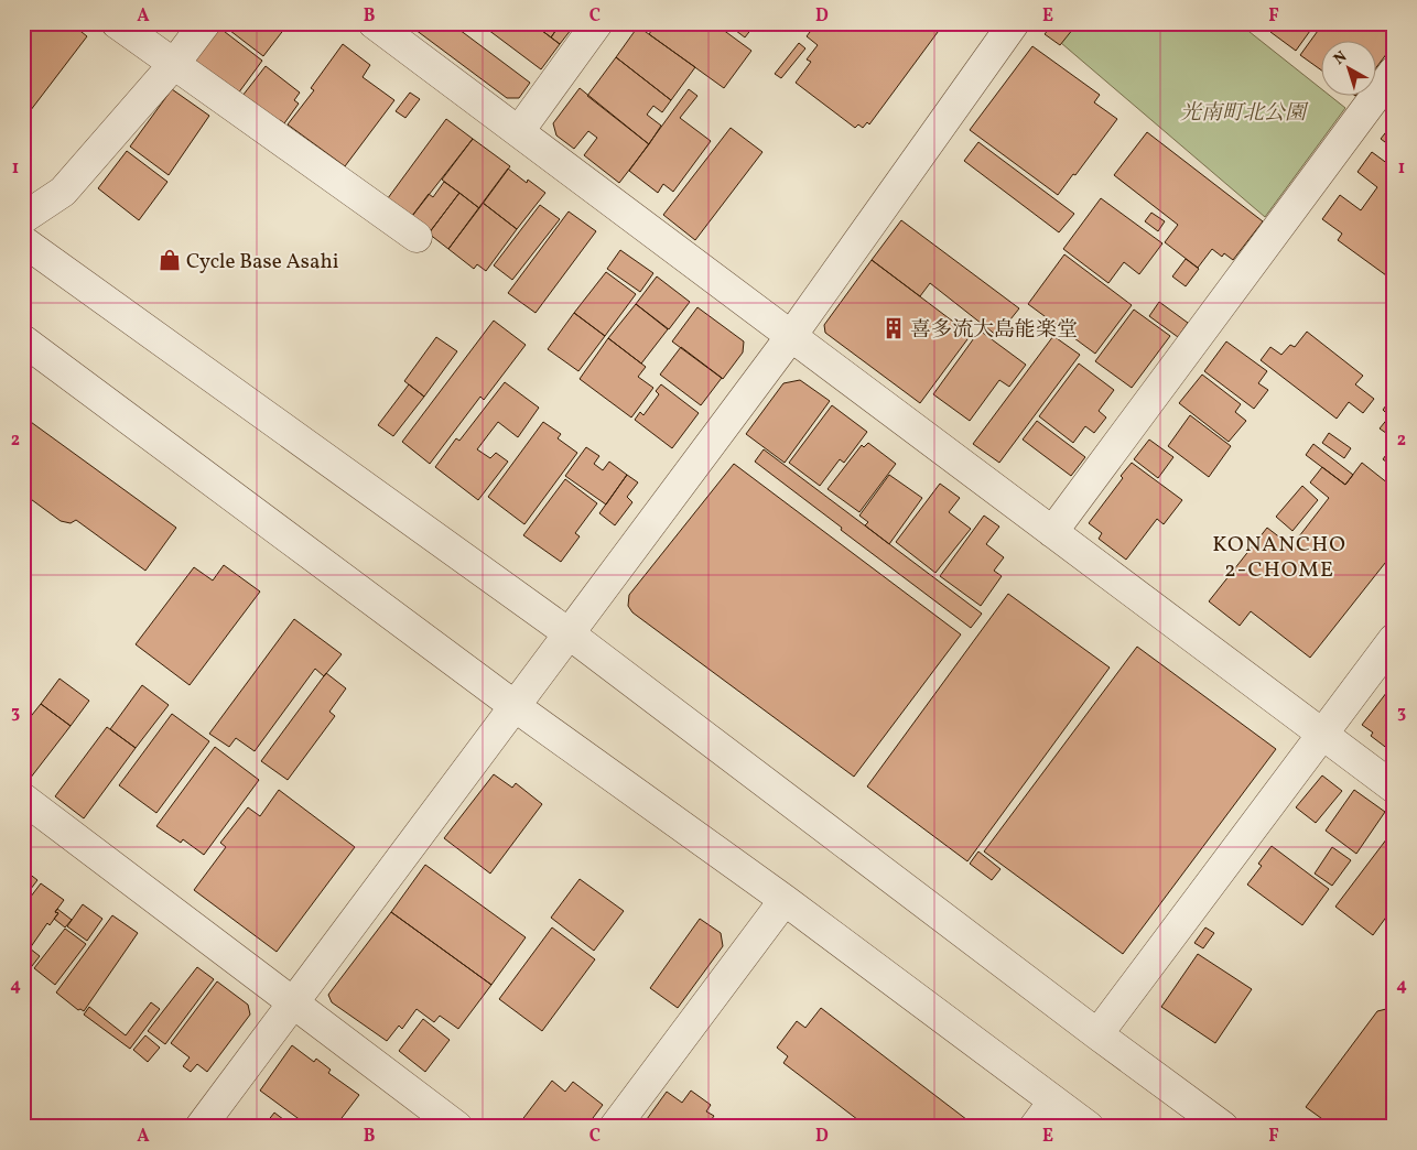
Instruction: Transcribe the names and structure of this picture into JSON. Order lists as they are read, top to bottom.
{
  "districts": ["KONANCHO 2-CHOME"],
  "parks": ["光南町北公園"],
  "places": {
    "shop": ["Cycle Base Asahi"],
    "building": ["喜多流大島能楽堂"]
  },
  "north": "top left",
  "grid": {
    "columns": [
      "A",
      "B",
      "C",
      "D",
      "E",
      "F"
    ],
    "rows": [
      "1",
      "2",
      "3",
      "4"
    ]
  }
}
